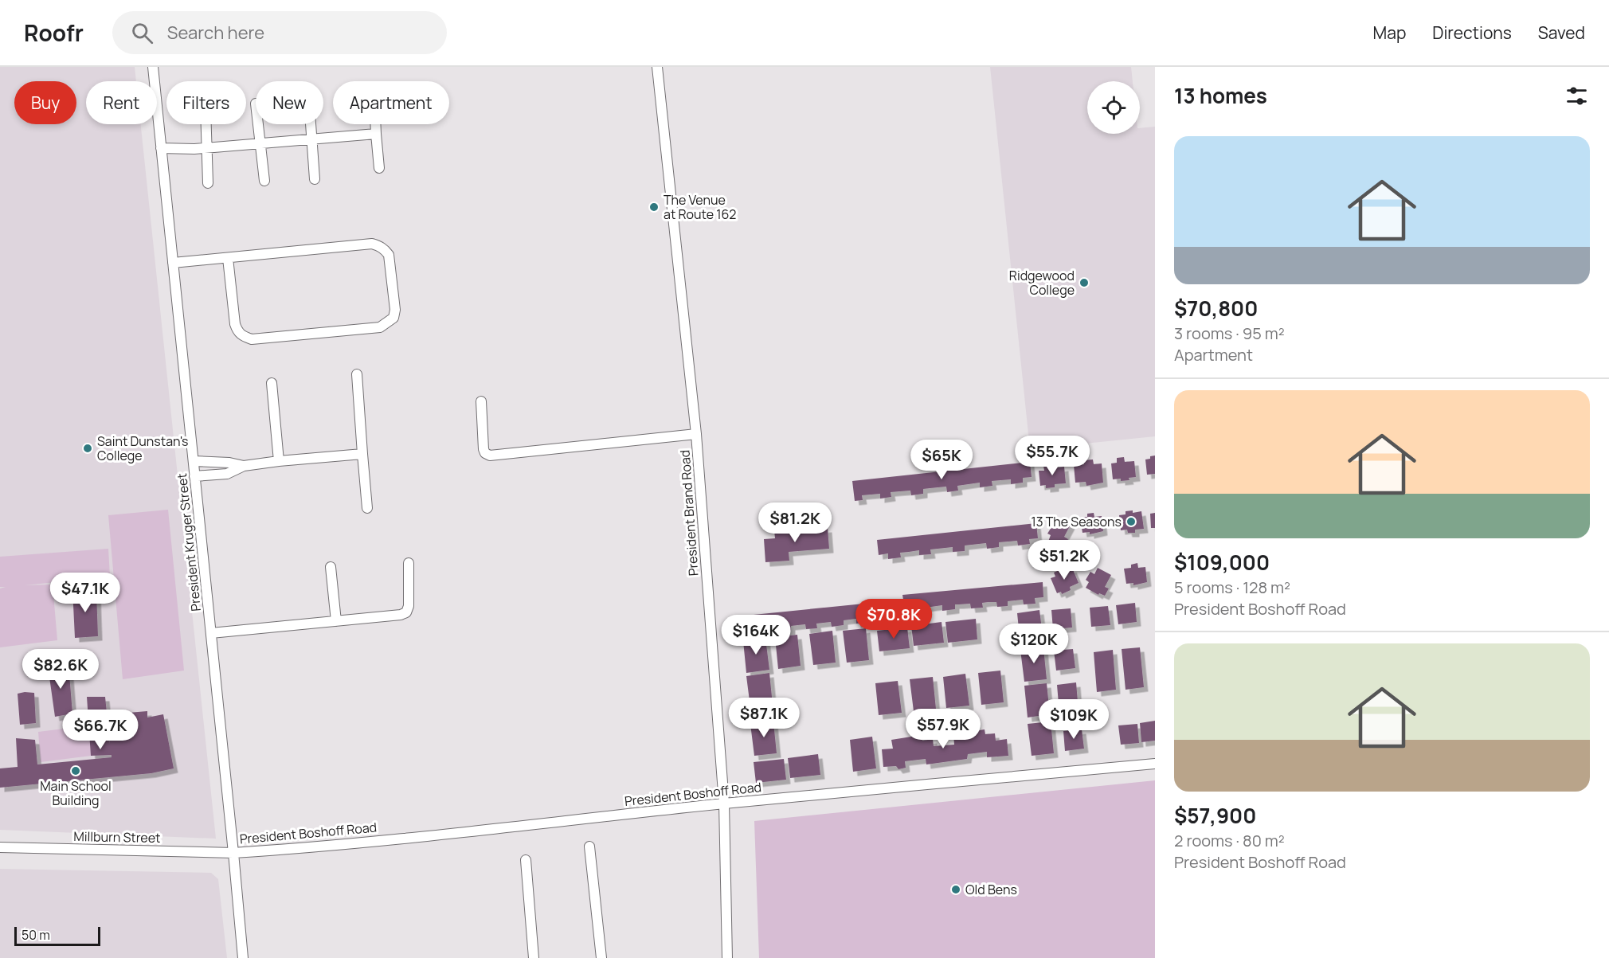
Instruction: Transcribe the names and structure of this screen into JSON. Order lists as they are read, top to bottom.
{
  "streets": {
    "street": [
      "President Brand Road",
      "President Kruger Street",
      "President Boshoff Road",
      "Millburn Street"
    ]
  },
  "crossings": [
    ["President Brand Road", "President Boshoff Road"],
    ["President Kruger Street", "President Boshoff Road"],
    ["President Kruger Street", "Millburn Street"],
    ["President Boshoff Road", "Millburn Street"]
  ],
  "places": [
    "The Venue at Route 162",
    "Ridgewood College",
    "Saint Dunstan's College",
    "13 The Seasons",
    "Main School Building",
    "Old Bens"
  ],
  "scale_bar": "50 m",
  "page": {
    "header": "Roofr",
    "search": "Search here",
    "nav": ["Map", "Directions", "Saved"],
    "heading": "13 homes",
    "chip": [
      "Buy",
      "Rent",
      "Filters",
      "New",
      "Apartment"
    ],
    "list": [
      {
        "name": "$70,800",
        "note": "3 rooms · 95 m² · Apartment"
      },
      {
        "name": "$109,000",
        "note": "5 rooms · 128 m² · President Boshoff Road"
      },
      {
        "name": "$57,900",
        "note": "2 rooms · 80 m² · President Boshoff Road"
      }
    ],
    "price": [
      "$55.7K",
      "$65K",
      "$81.2K",
      "$51.2K",
      "$47.1K",
      "$70.8K",
      "$164K",
      "$120K",
      "$82.6K",
      "$87.1K",
      "$109K",
      "$57.9K",
      "$66.7K"
    ],
    "scale": "50 m"
  }
}
